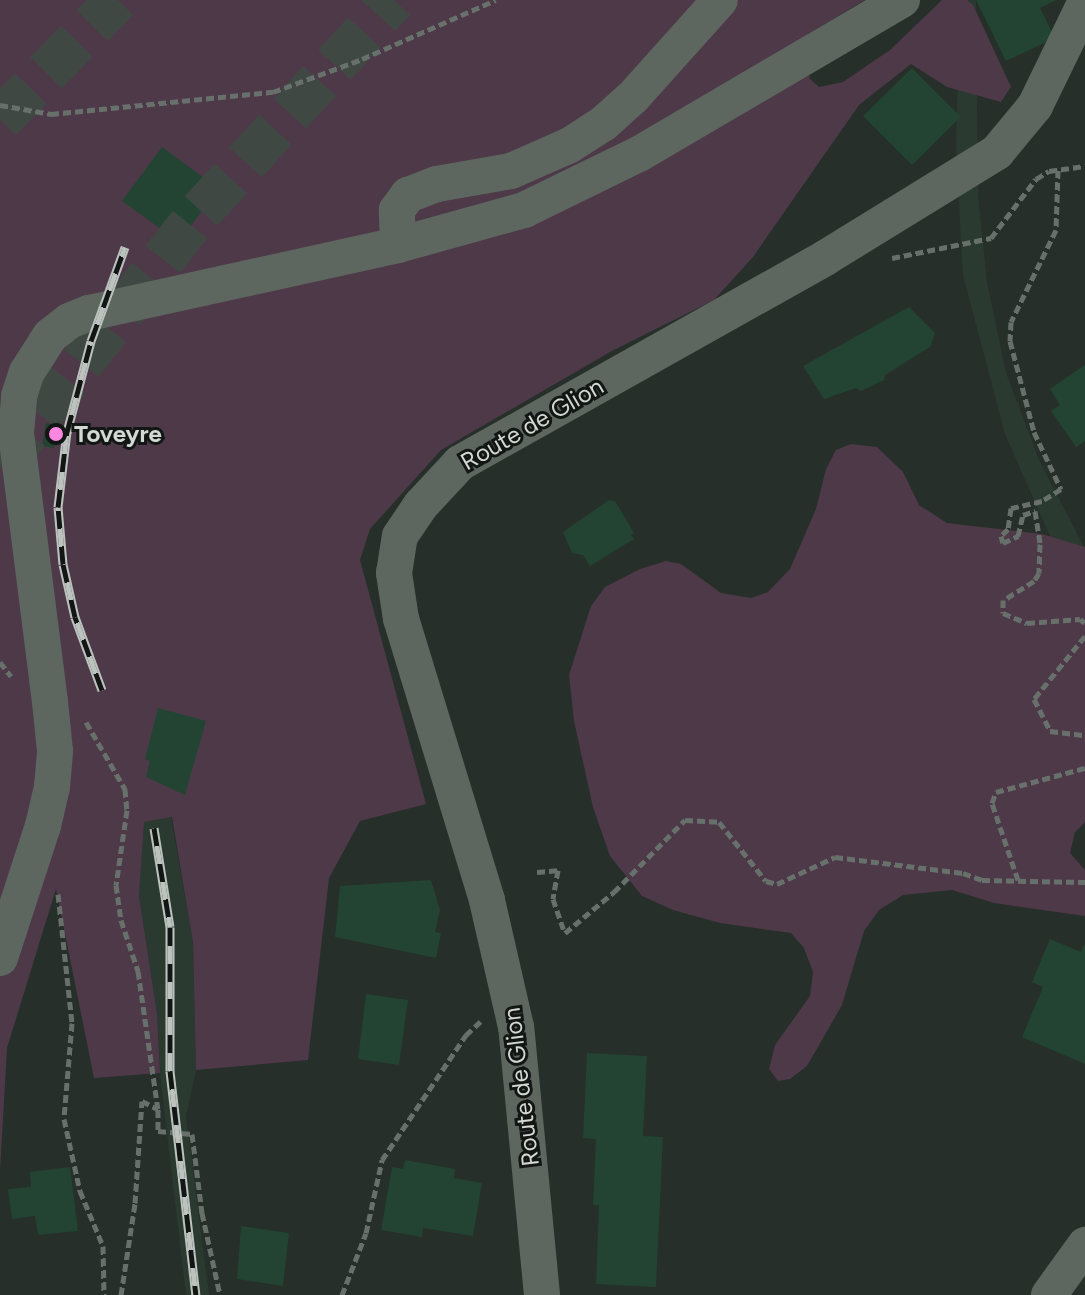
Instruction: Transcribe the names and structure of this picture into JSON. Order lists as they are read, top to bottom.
{
  "streets": {
    "street": ["Route de Glion"]
  },
  "places": ["Toveyre"]
}
